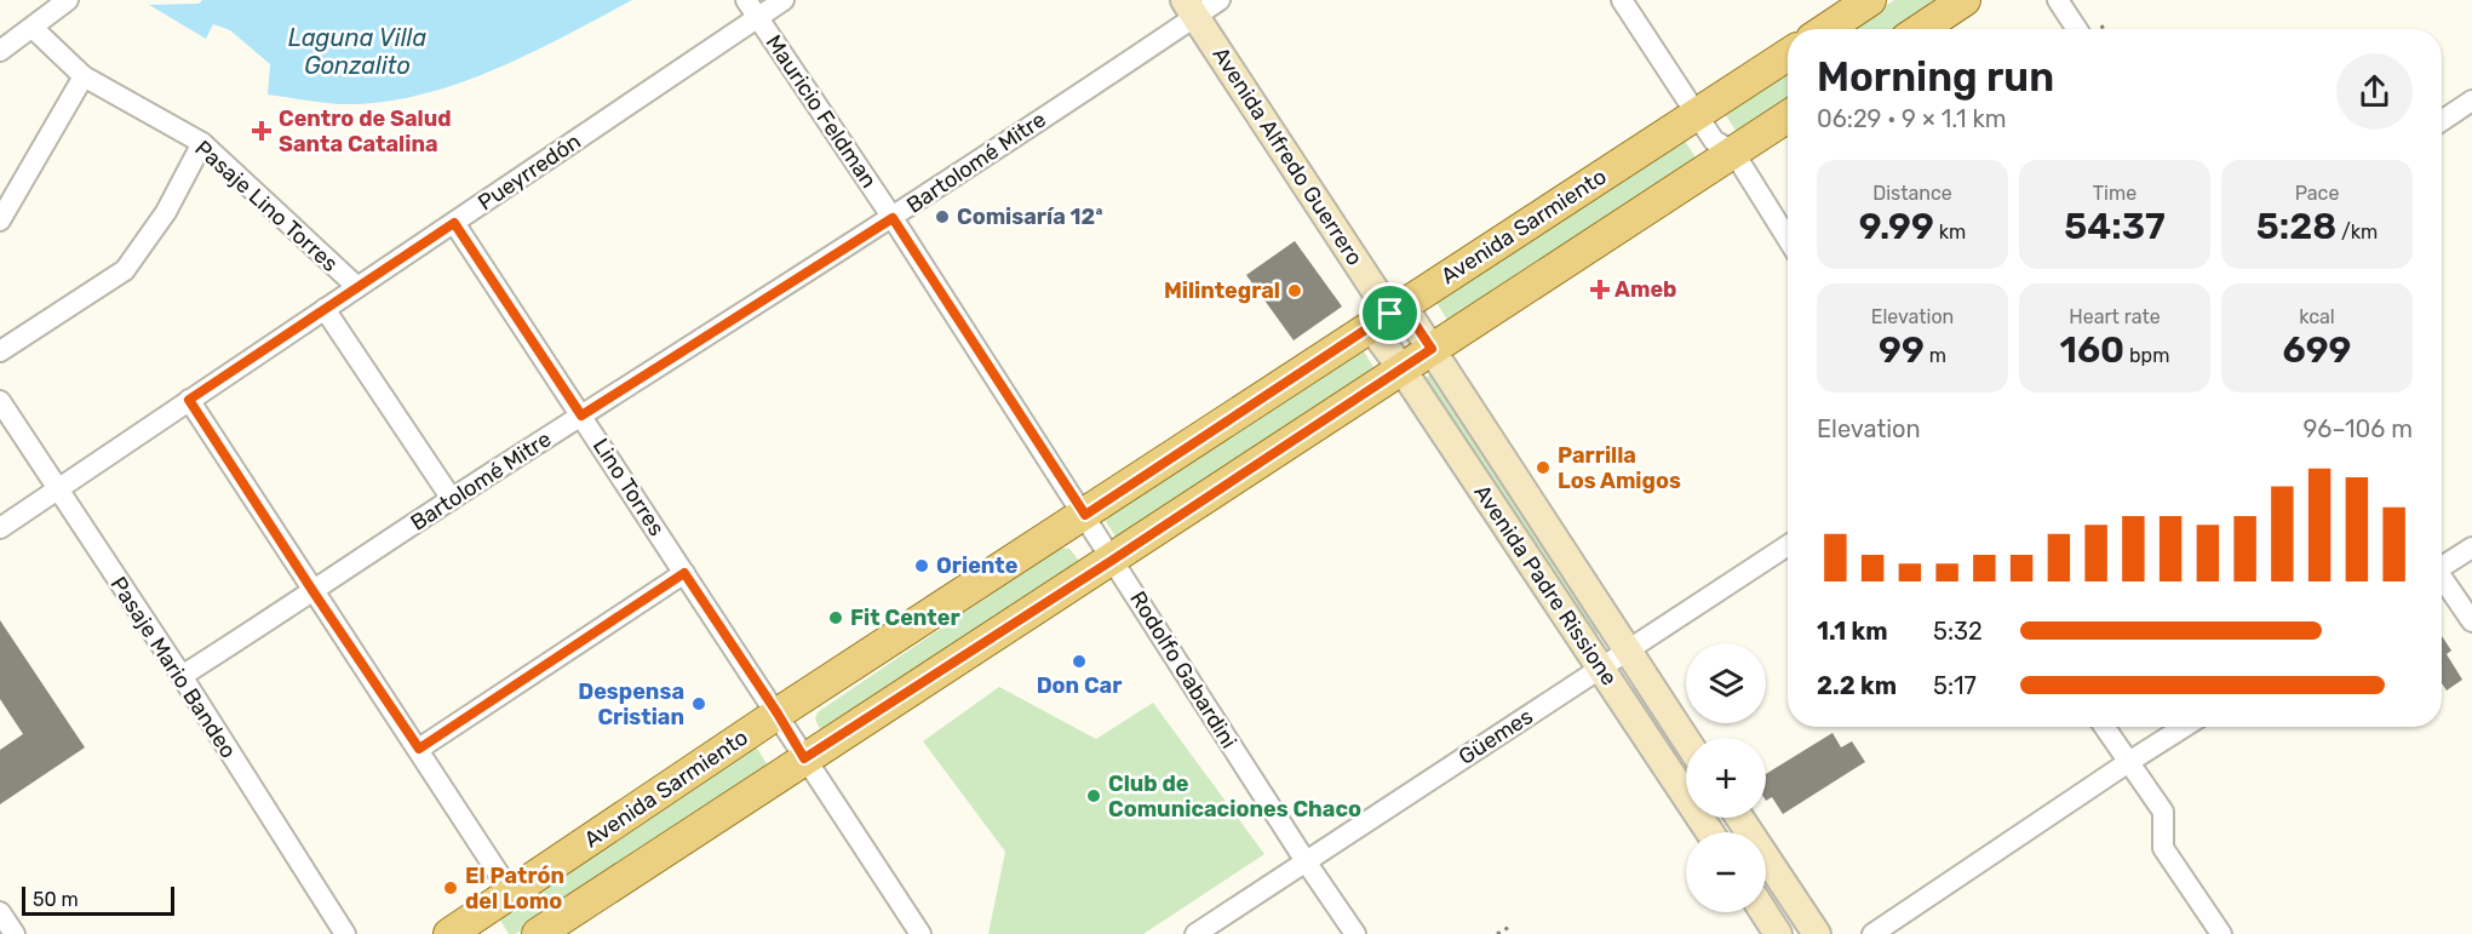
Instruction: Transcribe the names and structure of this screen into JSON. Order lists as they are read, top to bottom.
{
  "streets": {
    "main road": ["Avenida Alfredo Guerrero", "Avenida Sarmiento", "Avenida Padre Rissione"],
    "street": [
      "Mauricio Feldman",
      "Bartolomé Mitre",
      "Pueyrredón",
      "Pasaje Lino Torres",
      "Lino Torres",
      "Pasaje Mario Bandeo",
      "Rodolfo Gabardini",
      "Güemes"
    ]
  },
  "crossings": [
    ["Mauricio Feldman", "Bartolomé Mitre"],
    ["Mauricio Feldman", "Pueyrredón"],
    ["Mauricio Feldman", "Avenida Sarmiento"],
    ["Mauricio Feldman", "Rodolfo Gabardini"],
    ["Avenida Alfredo Guerrero", "Bartolomé Mitre"],
    ["Avenida Alfredo Guerrero", "Avenida Sarmiento"],
    ["Avenida Alfredo Guerrero", "Avenida Padre Rissione"],
    ["Bartolomé Mitre", "Pasaje Lino Torres"],
    ["Bartolomé Mitre", "Lino Torres"],
    ["Bartolomé Mitre", "Pasaje Mario Bandeo"],
    ["Pueyrredón", "Pasaje Lino Torres"],
    ["Pueyrredón", "Lino Torres"],
    ["Pueyrredón", "Pasaje Mario Bandeo"],
    ["Avenida Sarmiento", "Lino Torres"],
    ["Avenida Sarmiento", "Avenida Padre Rissione"],
    ["Avenida Sarmiento", "Rodolfo Gabardini"],
    ["Avenida Padre Rissione", "Güemes"],
    ["Rodolfo Gabardini", "Güemes"]
  ],
  "water": ["Laguna Villa Gonzalito"],
  "places": {
    "health": ["Centro de Salud Santa Catalina", "Ameb"],
    "other": [
      "Comisaría 12ª",
      "Milintegral",
      "Parrilla Los Amigos",
      "Oriente",
      "Fit Center",
      "Don Car",
      "Despensa Cristian",
      "Club de Comunicaciones Chaco",
      "El Patrón del Lomo"
    ]
  },
  "scale_bar": "50 m",
  "page": {
    "heading": ["Morning run", "06:29 · 9 × 1.1 km"],
    "stats": [
      ["Distance", "9.99 km"],
      ["Time", "54:37"],
      ["Pace", "5:28 /km"],
      ["Elevation", "99 m"],
      ["Heart rate", "160 bpm"],
      ["kcal", "699"]
    ],
    "chart": ["Elevation", "96–106 m"],
    "list": [
      {
        "name": "1.1 km",
        "note": "5:32"
      },
      {
        "name": "2.2 km",
        "note": "5:17"
      }
    ],
    "map_buttons": ["+", "−"],
    "scale": "50 m"
  }
}
